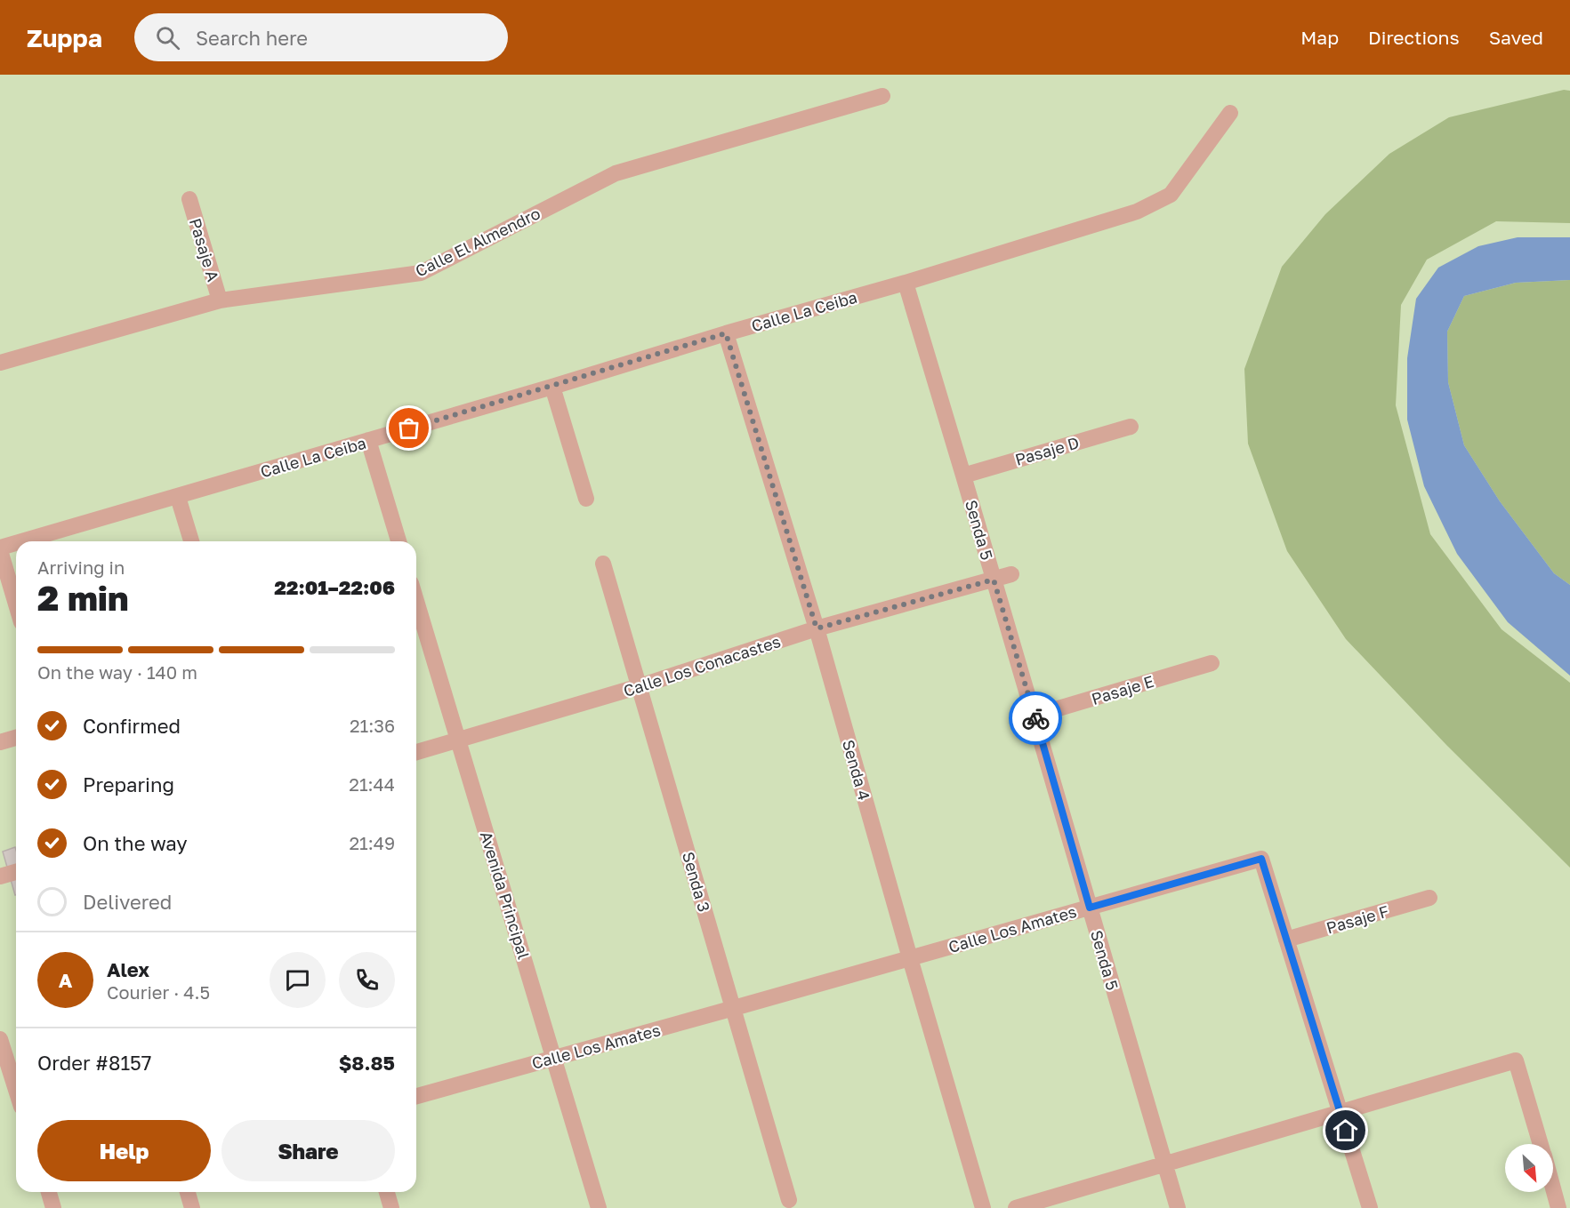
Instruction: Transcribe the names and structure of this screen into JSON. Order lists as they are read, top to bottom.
{
  "streets": {
    "street": [
      "Calle El Almendro",
      "Pasaje A",
      "Calle La Ceiba",
      "Pasaje D",
      "Senda 5",
      "Calle Los Conacastes",
      "Pasaje E",
      "Senda 4",
      "Senda 3",
      "Avenida Principal",
      "Pasaje F",
      "Calle Los Amates"
    ]
  },
  "crossings": [
    ["Calle El Almendro", "Pasaje A"],
    ["Calle La Ceiba", "Senda 5"],
    ["Calle La Ceiba", "Senda 4"],
    ["Pasaje D", "Senda 5"],
    ["Senda 5", "Calle Los Conacastes"],
    ["Senda 5", "Pasaje E"],
    ["Senda 5", "Calle Los Amates"],
    ["Calle Los Conacastes", "Senda 4"],
    ["Calle Los Conacastes", "Senda 3"],
    ["Calle Los Conacastes", "Avenida Principal"],
    ["Senda 4", "Calle Los Amates"],
    ["Senda 3", "Calle Los Amates"],
    ["Avenida Principal", "Calle Los Amates"],
    ["Pasaje F", "Calle Los Amates"]
  ],
  "north": "bottom right",
  "page": {
    "header": "Zuppa",
    "search": "Search here",
    "nav": ["Map", "Directions", "Saved"],
    "heading": ["2 min", "Arriving in", "22:01–22:06"],
    "panel": [
      "Alex",
      "Courier · 4.5",
      "Order #8157",
      "$8.85"
    ],
    "bar": "On the way · 140 m",
    "list": [
      ["Confirmed", "21:36"],
      ["Preparing", "21:44"],
      ["On the way", "21:49"],
      "Delivered"
    ],
    "round": "A",
    "buttons": ["Help", "Share"]
  }
}
